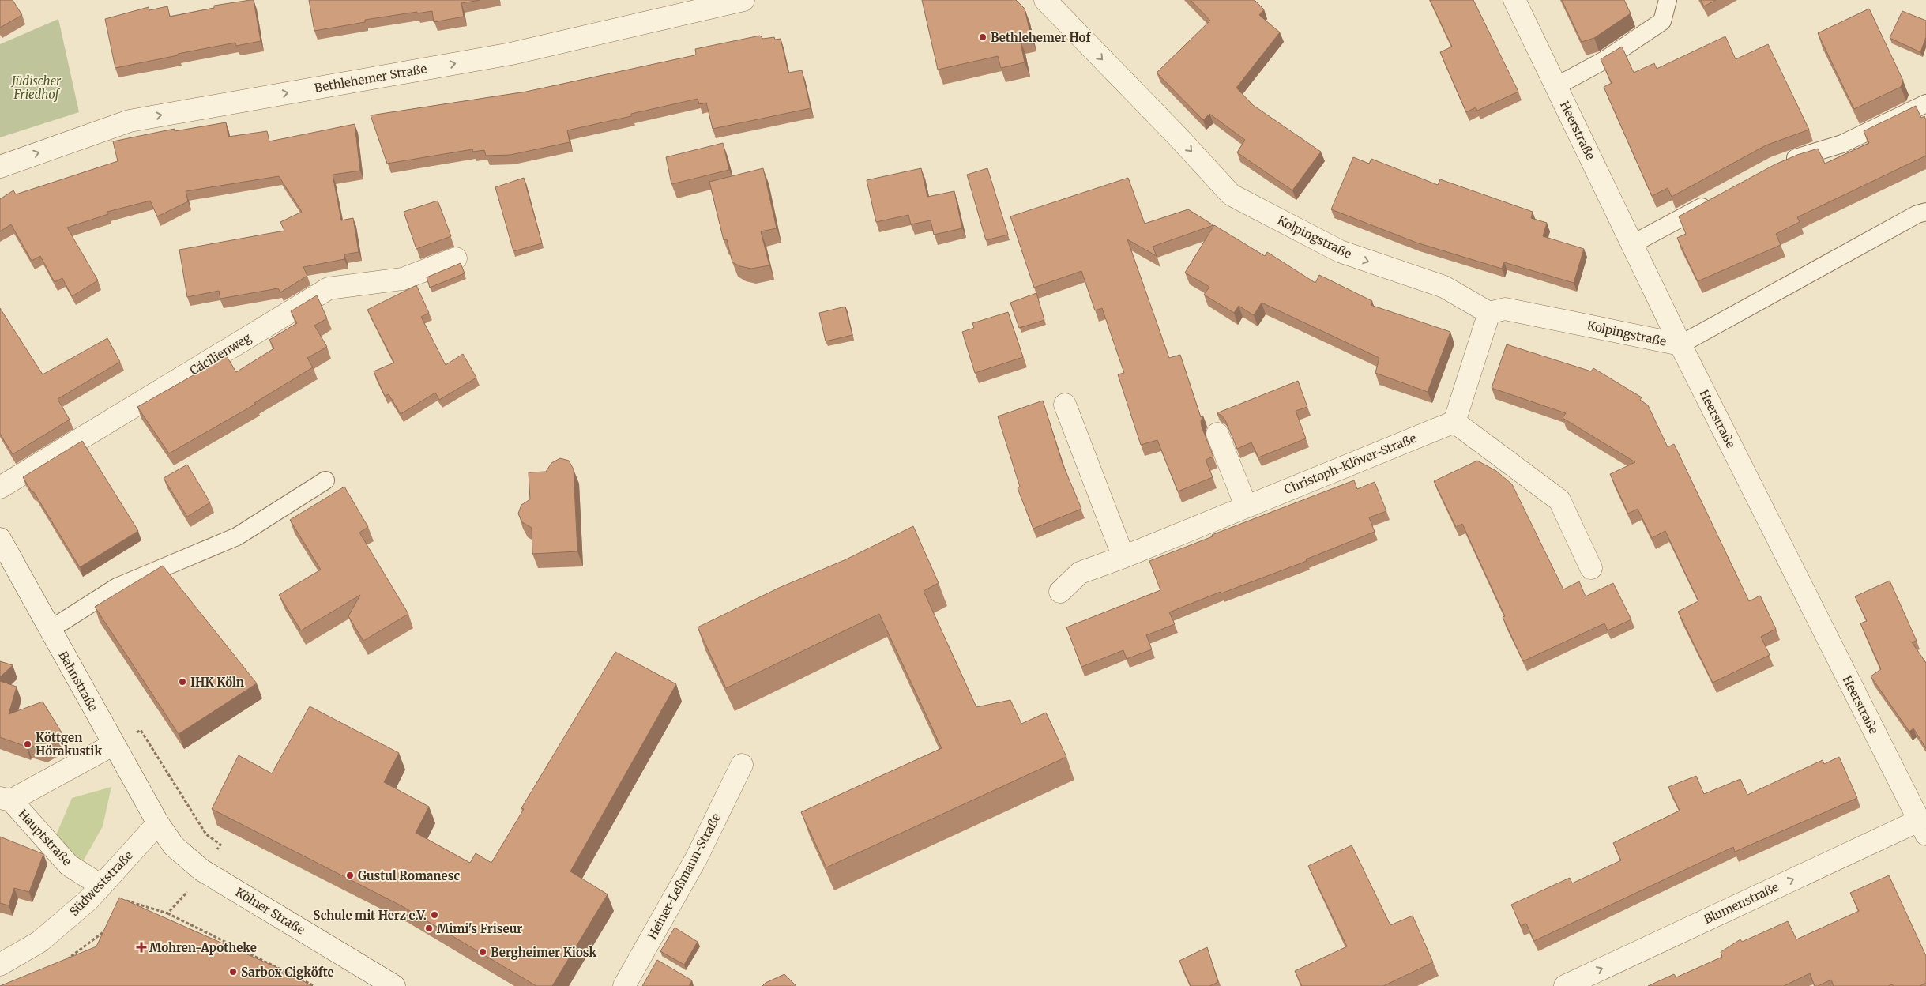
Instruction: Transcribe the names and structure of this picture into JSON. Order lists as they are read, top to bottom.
{
  "streets": {
    "street": [
      "Bethlehemer Straße",
      "Heerstraße",
      "Kolpingstraße",
      "Cäcilienweg",
      "Christoph-Klöver-Straße",
      "Bahnstraße",
      "Hauptstraße",
      "Heiner-Leßmann-Straße",
      "Südweststraße",
      "Blumenstraße",
      "Kölner Straße"
    ]
  },
  "crossings": [
    ["Heerstraße", "Kolpingstraße"],
    ["Heerstraße", "Blumenstraße"],
    ["Bahnstraße", "Hauptstraße"],
    ["Bahnstraße", "Südweststraße"],
    ["Bahnstraße", "Kölner Straße"],
    ["Hauptstraße", "Südweststraße"],
    ["Südweststraße", "Kölner Straße"]
  ],
  "one_way": ["Bethlehemer Straße", "Kolpingstraße", "Blumenstraße"],
  "parks": ["Jüdischer Friedhof"],
  "places": {
    "other": [
      "Bethlehemer Hof",
      "IHK Köln",
      "Köttgen Hörakustik",
      "Gustul Romanesc",
      "Schule mit Herz e.V.",
      "Mimi's Friseur",
      "Bergheimer Kiosk",
      "Sarbox Cigköfte"
    ],
    "health": ["Mohren-Apotheke"]
  }
}
